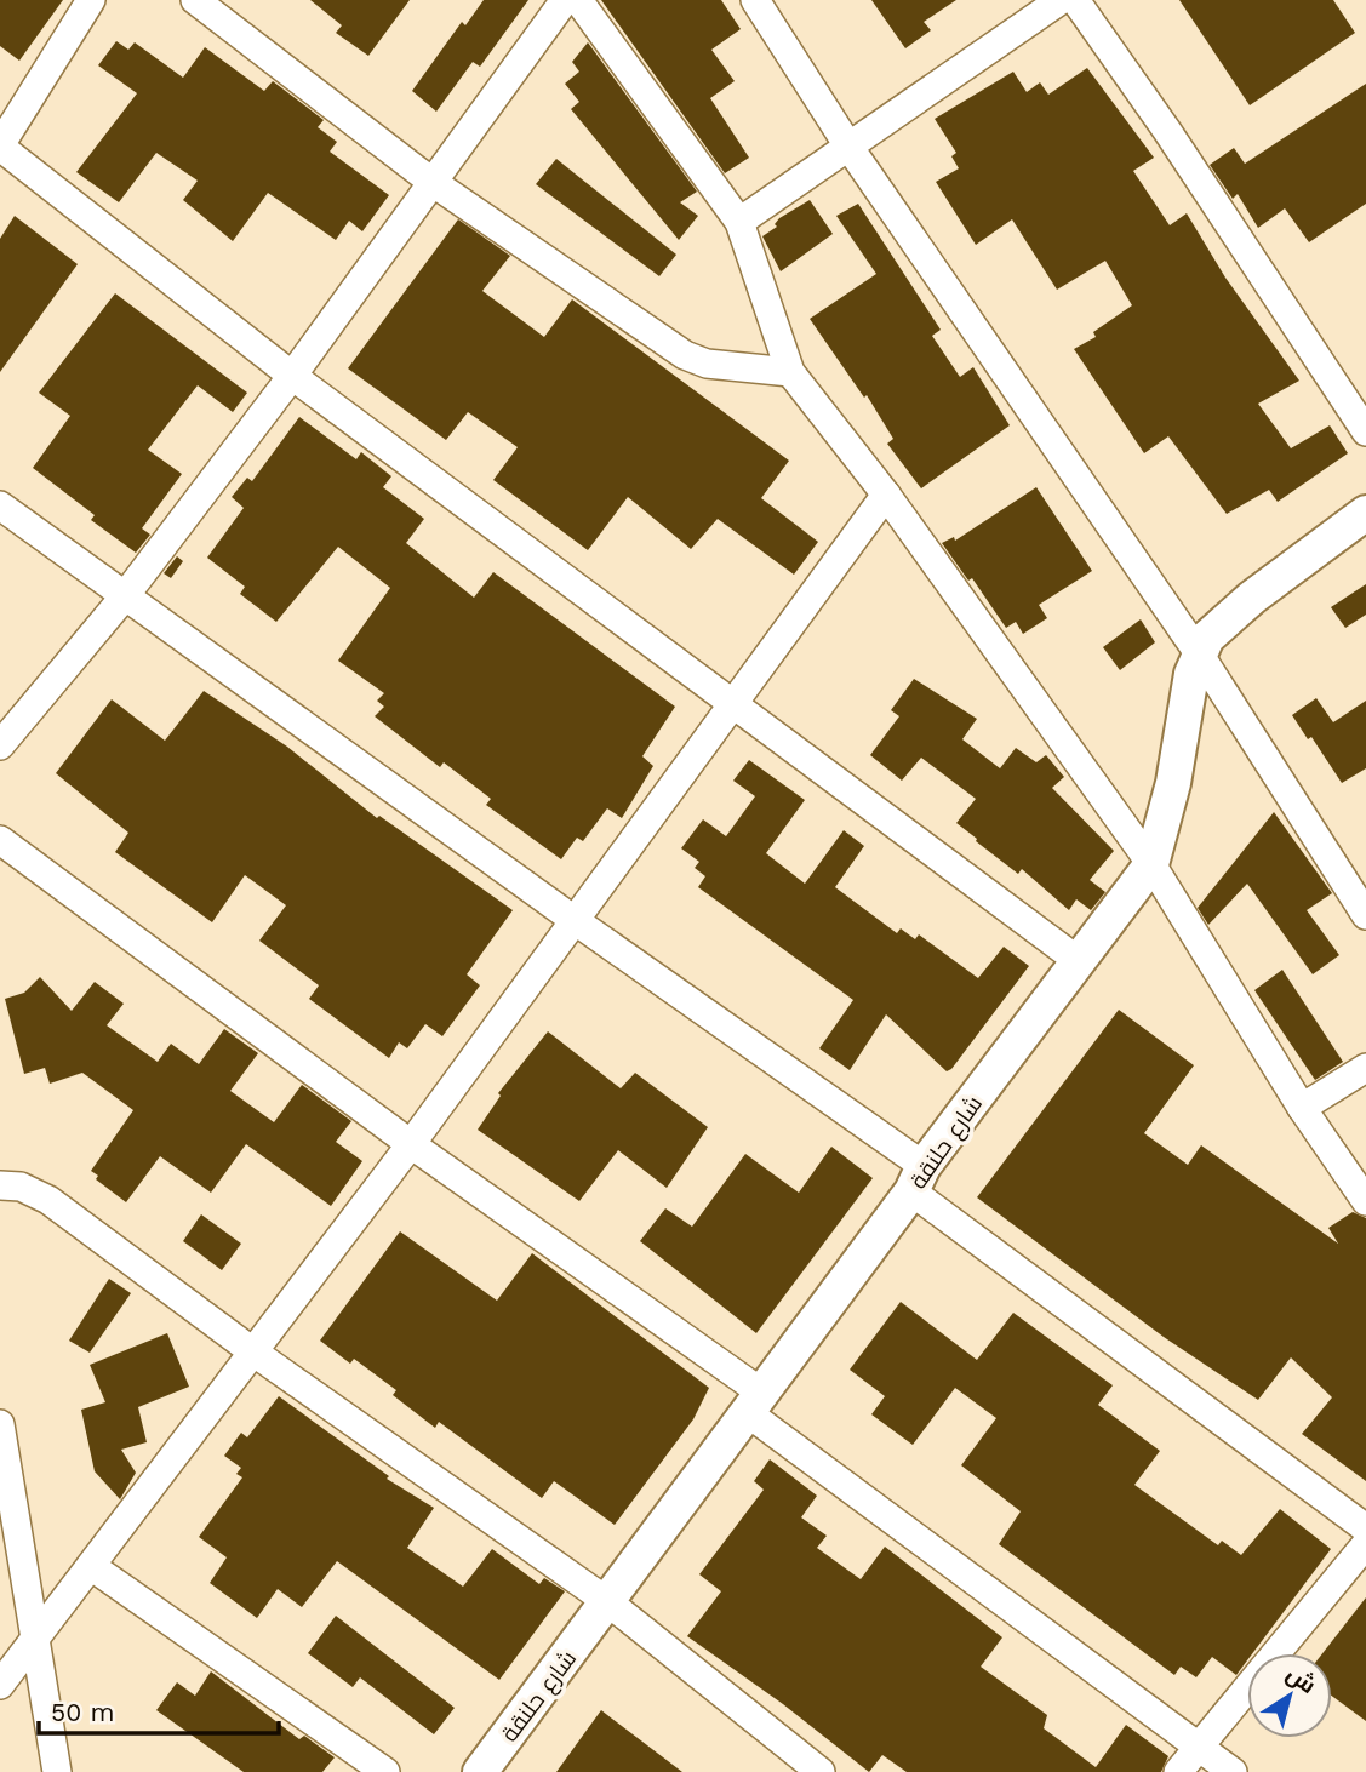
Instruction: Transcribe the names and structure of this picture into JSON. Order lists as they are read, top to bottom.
{
  "streets": {
    "street": ["شارع حلنقة"]
  },
  "scale_bar": "50 m",
  "north": "top right"
}
